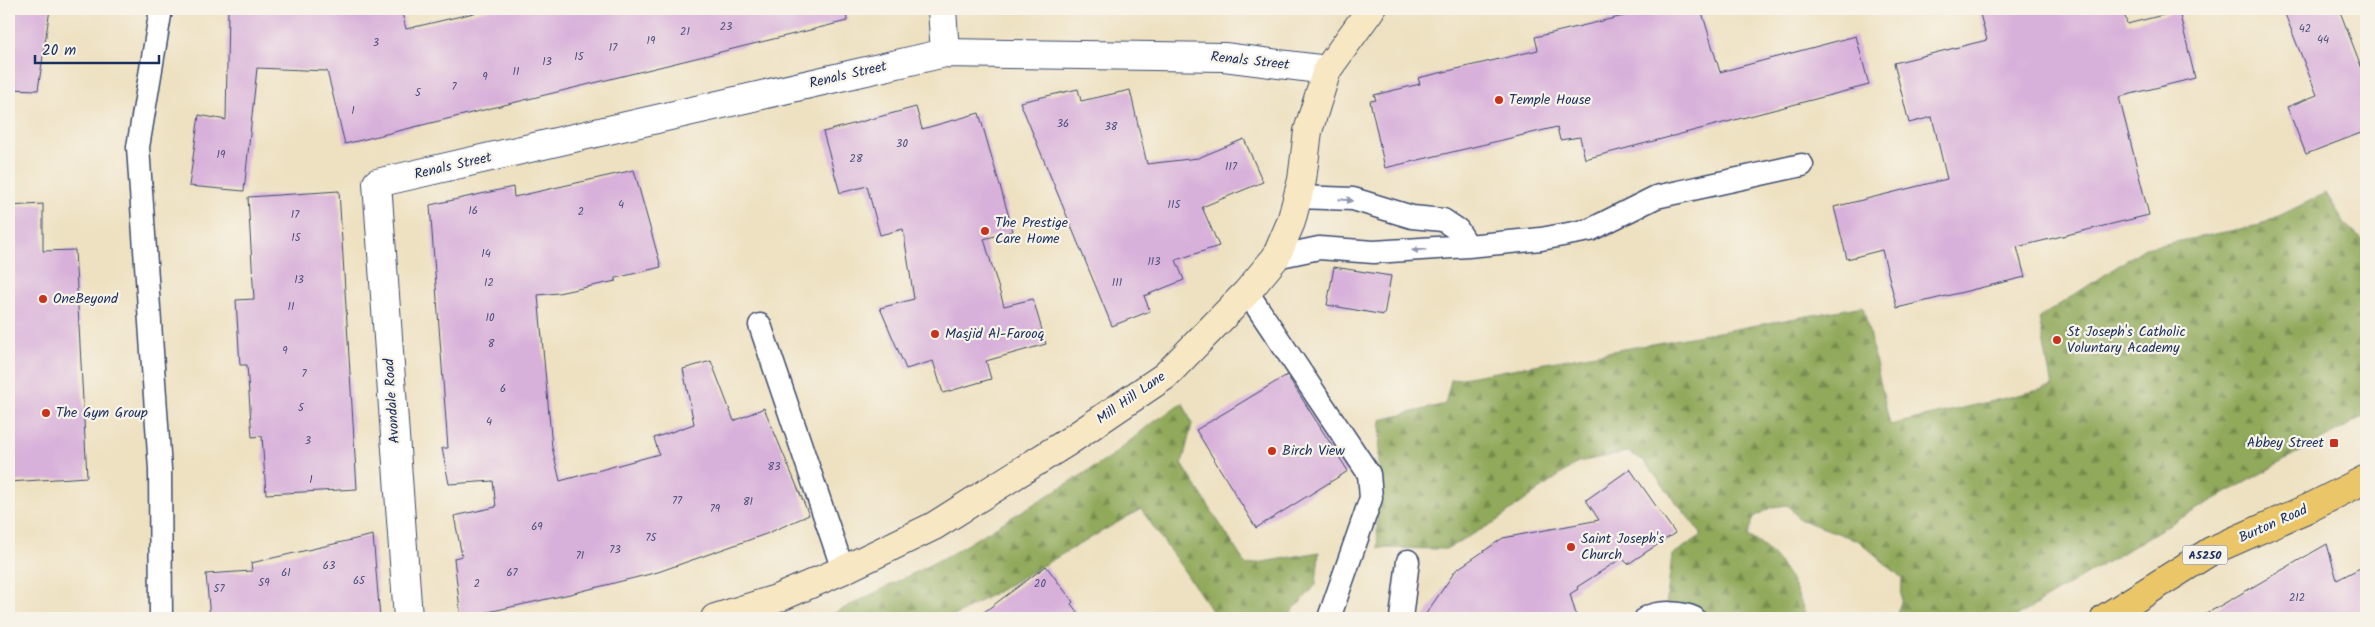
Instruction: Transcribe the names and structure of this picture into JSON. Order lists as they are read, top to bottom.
{
  "streets": {
    "main road": ["Burton Road", "A5250"],
    "street": ["Renals Street", "Mill Hill Lane", "Avondale Road"]
  },
  "crossings": [
    ["Renals Street", "Mill Hill Lane"],
    ["Renals Street", "Avondale Road"]
  ],
  "places": {
    "other": [
      "Temple House",
      "The Prestige Care Home",
      "OneBeyond",
      "Masjid Al-Farooq",
      "St Joseph's Catholic Voluntary Academy",
      "The Gym Group",
      "Birch View",
      "Saint Joseph's Church"
    ],
    "transit": ["Abbey Street"]
  },
  "house_numbers": [
    "23",
    "42",
    "21",
    "44",
    "19",
    "3",
    "17",
    "15",
    "13",
    "11",
    "9",
    "7",
    "5",
    "1",
    "36",
    "38",
    "30",
    "19",
    "28",
    "117",
    "4",
    "115",
    "16",
    "2",
    "17",
    "15",
    "14",
    "113",
    "13",
    "12",
    "111",
    "11",
    "10",
    "8",
    "9",
    "7",
    "6",
    "5",
    "4",
    "3",
    "83",
    "1",
    "77",
    "81",
    "79",
    "69",
    "75",
    "73",
    "71",
    "63",
    "61",
    "67",
    "65",
    "59",
    "2",
    "20",
    "57",
    "212"
  ],
  "scale_bar": "20 m"
}
